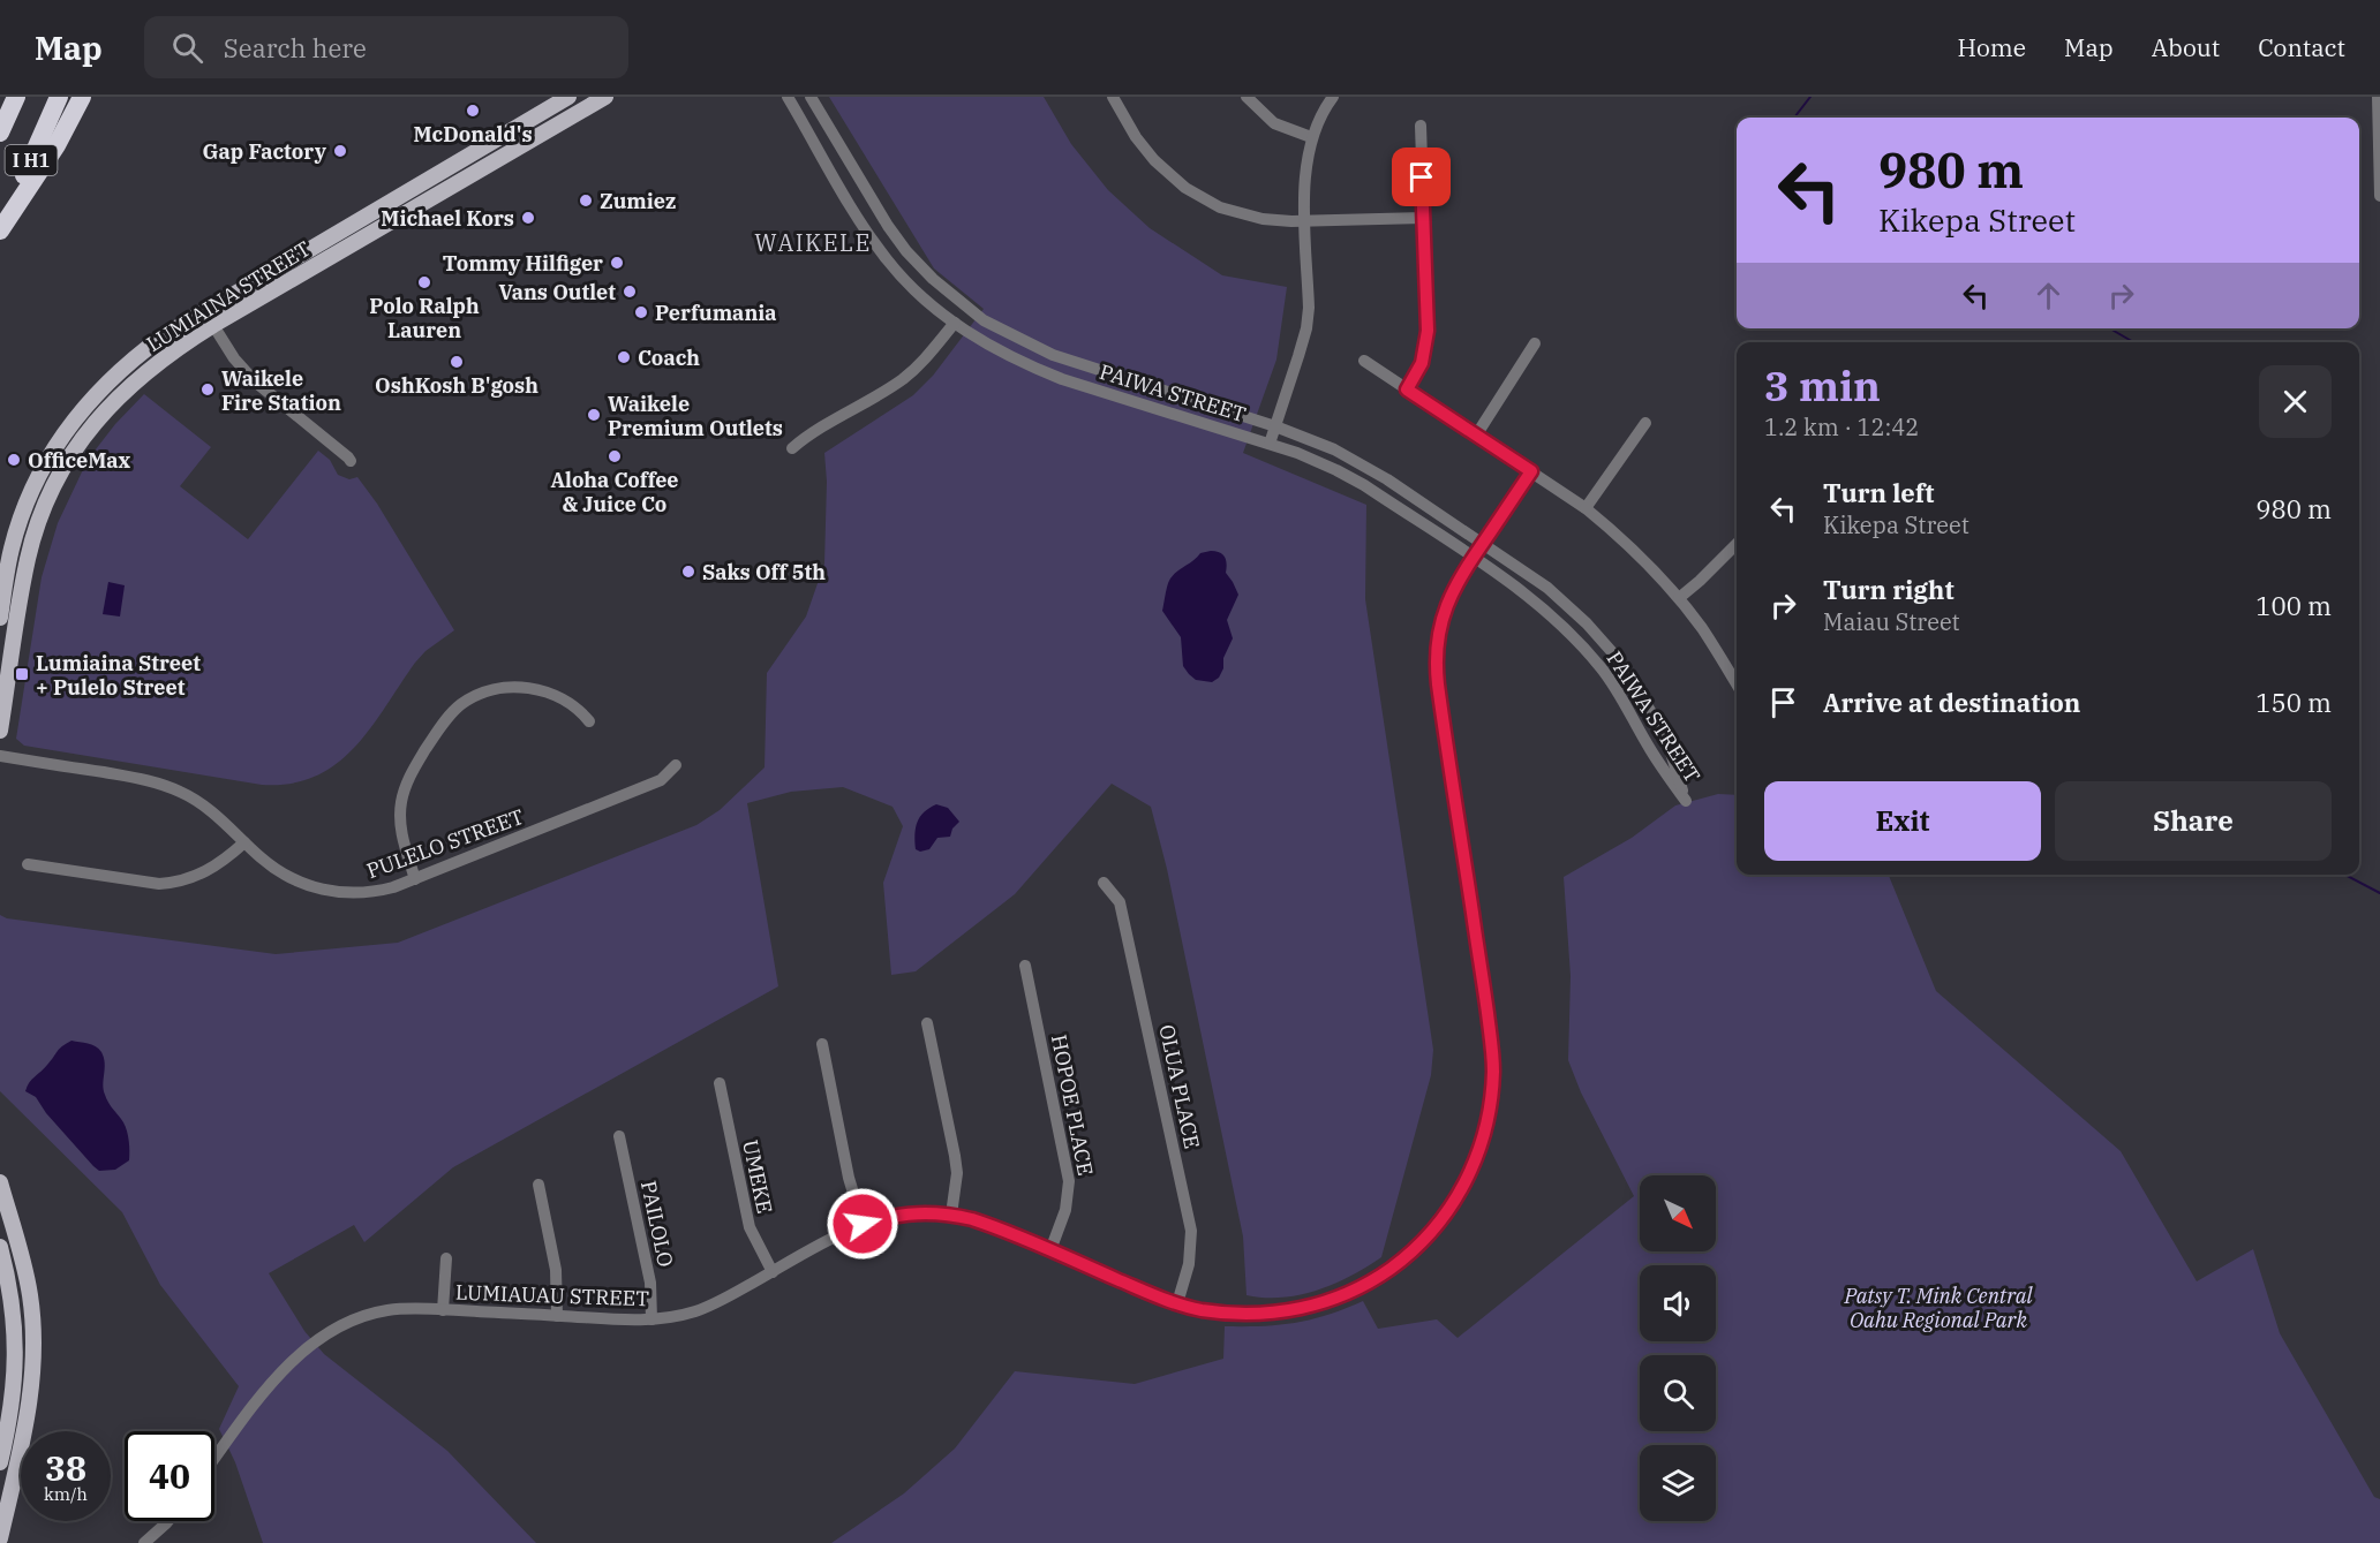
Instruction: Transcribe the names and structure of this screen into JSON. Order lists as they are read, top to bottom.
{
  "streets": {
    "highway": ["I H1"],
    "main road": ["LUMIAINA STREET"],
    "street": [
      "PAIWA STREET",
      "PULELO STREET",
      "OLUA PLACE",
      "HOPOE PLACE",
      "UMEKE",
      "PAILOLO",
      "LUMIAUAU STREET"
    ]
  },
  "crossings": [
    ["PAIWA STREET", "LUMIAUAU STREET"],
    ["OLUA PLACE", "LUMIAUAU STREET"],
    ["HOPOE PLACE", "LUMIAUAU STREET"],
    ["UMEKE", "LUMIAUAU STREET"],
    ["PAILOLO", "LUMIAUAU STREET"]
  ],
  "districts": ["WAIKELE"],
  "parks": ["Patsy T. Mink Central Oahu Regional Park"],
  "places": {
    "other": [
      "McDonald's",
      "Gap Factory",
      "Zumiez",
      "Michael Kors",
      "Tommy Hilfiger",
      "Polo Ralph Lauren",
      "Vans Outlet",
      "Perfumania",
      "Coach",
      "OshKosh B'gosh",
      "Waikele Fire Station",
      "Waikele Premium Outlets",
      "Aloha Coffee & Juice Co",
      "OfficeMax",
      "Saks Off 5th"
    ],
    "transit": ["Lumiaina Street + Pulelo Street"]
  },
  "north": "bottom right",
  "page": {
    "header": "Map",
    "search": "Search here",
    "nav": [
      "Home",
      "Map",
      "About",
      "Contact"
    ],
    "turn": ["980 m", "Kikepa Street"],
    "heading": ["3 min", "1.2 km · 12:42"],
    "list": [
      {
        "name": "Turn left",
        "note": "Kikepa Street",
        "value": "980 m"
      },
      {
        "name": "Turn right",
        "note": "Maiau Street",
        "value": "100 m"
      },
      {
        "name": "Arrive at destination",
        "value": "150 m"
      }
    ],
    "buttons": ["Exit", "Share"],
    "speed": "38 km/h",
    "limit": "40"
  }
}
